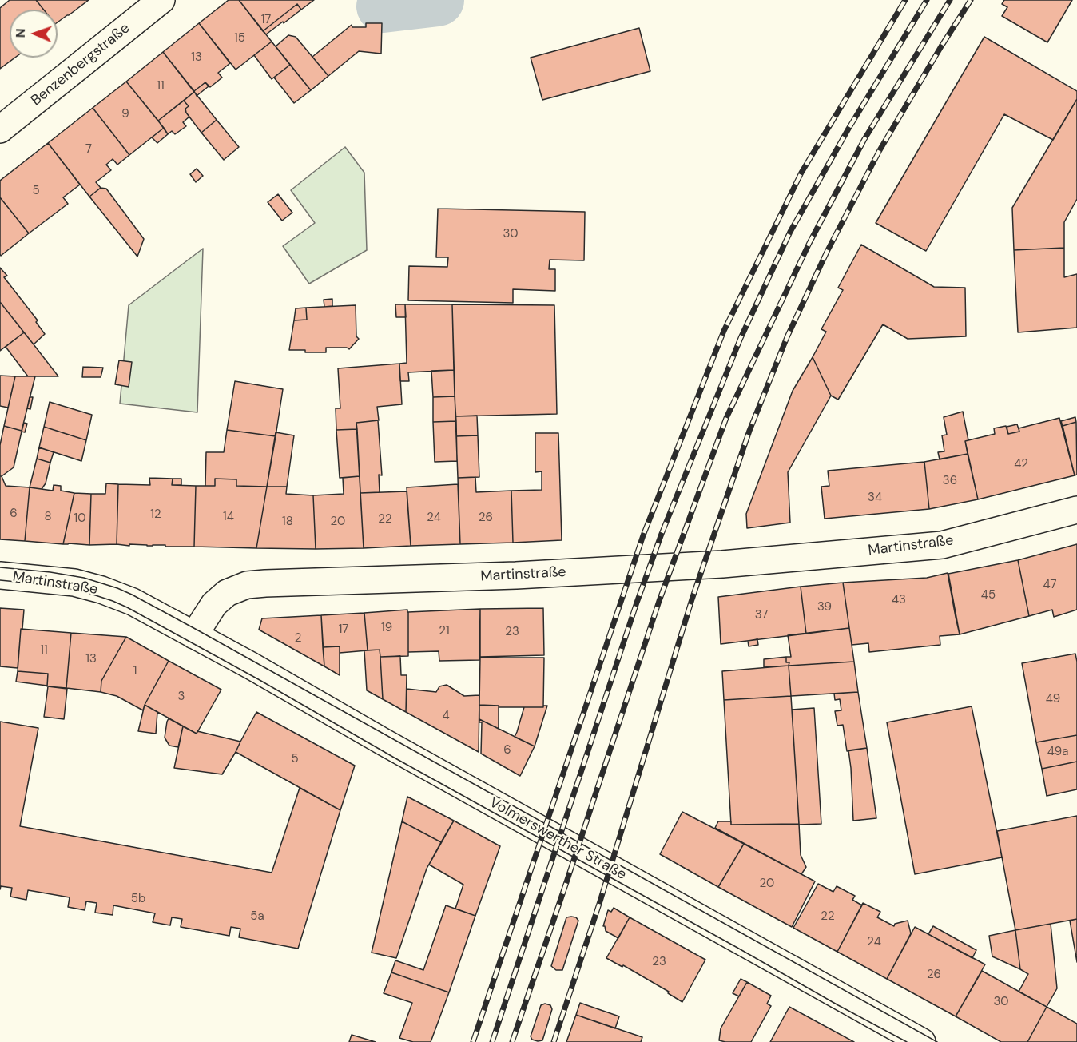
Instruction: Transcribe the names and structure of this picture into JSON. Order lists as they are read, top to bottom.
{
  "streets": {
    "street": ["Benzenbergstraße", "Martinstraße", "Volmerswerther Straße"]
  },
  "crossings": [
    ["Martinstraße", "Volmerswerther Straße"]
  ],
  "house_numbers": [
    "17",
    "15",
    "13",
    "11",
    "9",
    "7",
    "5",
    "30",
    "42",
    "36",
    "34",
    "6",
    "12",
    "8",
    "14",
    "24",
    "26",
    "10",
    "22",
    "18",
    "20",
    "47",
    "45",
    "43",
    "39",
    "37",
    "19",
    "17",
    "21",
    "23",
    "2",
    "11",
    "13",
    "1",
    "3",
    "49",
    "4",
    "6",
    "49a",
    "5",
    "20",
    "5b",
    "5a",
    "22",
    "24",
    "23",
    "26",
    "30"
  ],
  "north": "left"
}
